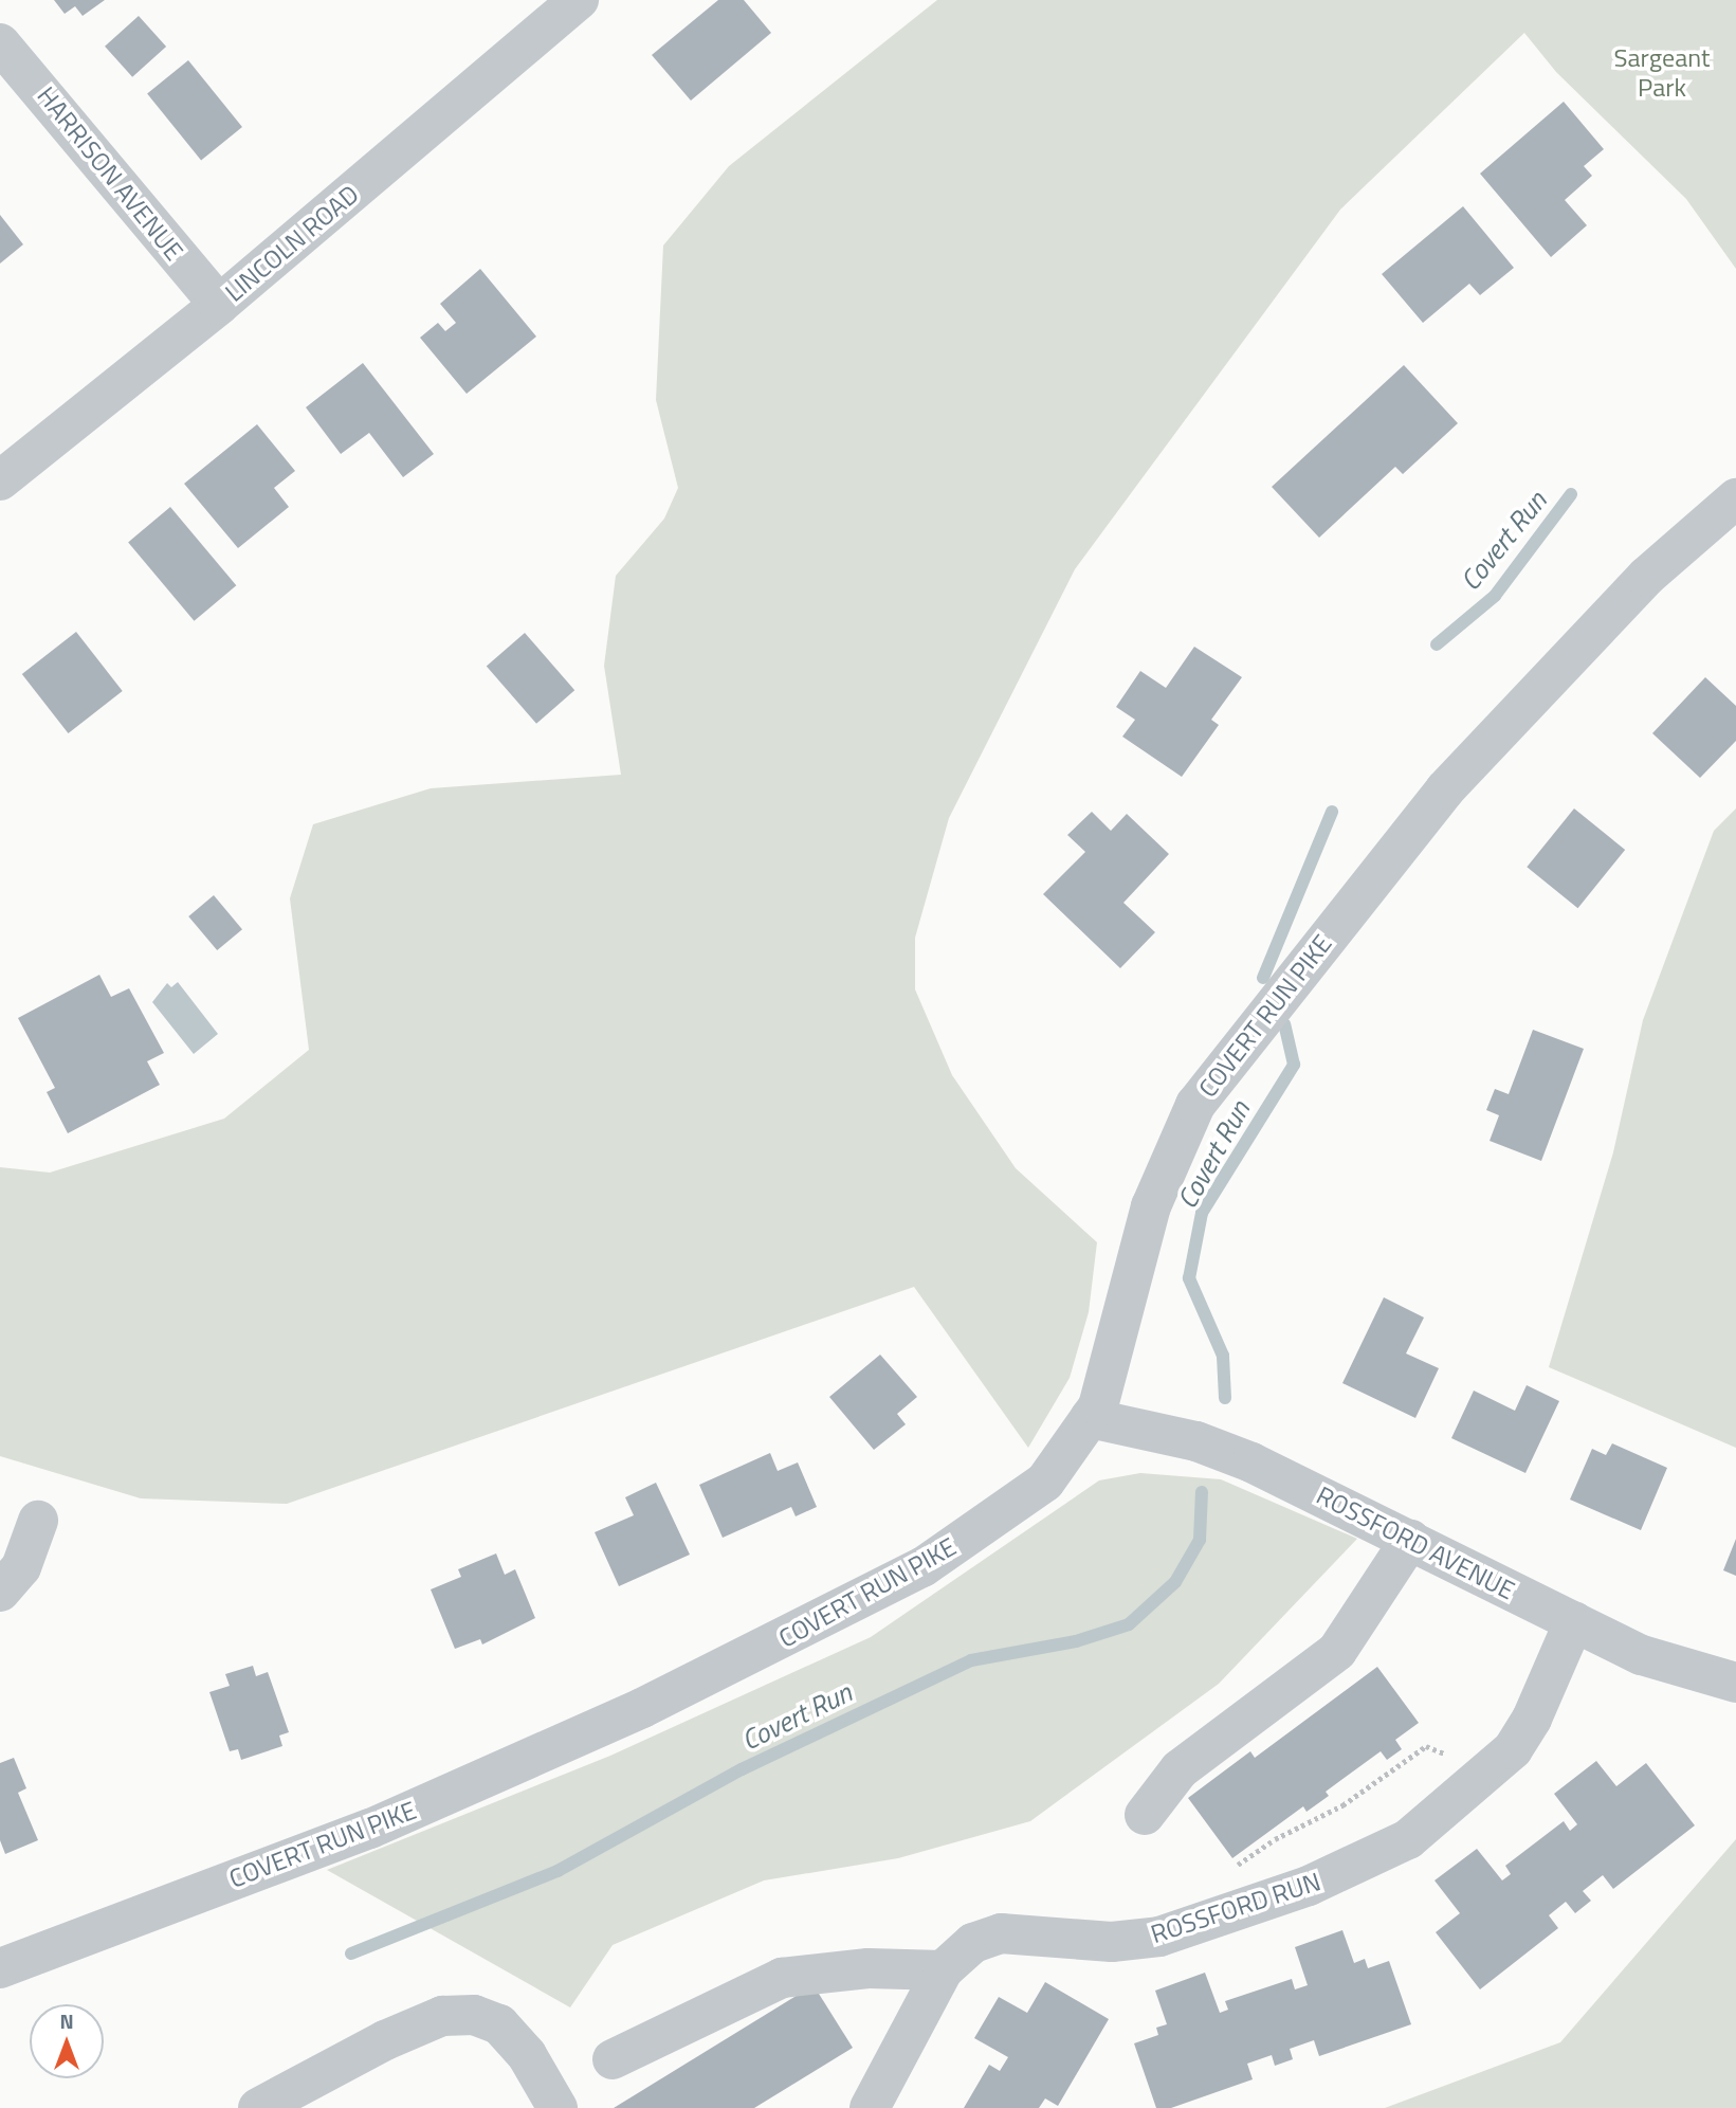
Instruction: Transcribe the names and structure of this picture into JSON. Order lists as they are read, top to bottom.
{
  "streets": {
    "street": [
      "HARRISON AVENUE",
      "LINCOLN ROAD",
      "COVERT RUN PIKE",
      "ROSSFORD AVENUE",
      "ROSSFORD RUN"
    ]
  },
  "crossings": [
    ["HARRISON AVENUE", "LINCOLN ROAD"],
    ["COVERT RUN PIKE", "ROSSFORD AVENUE"],
    ["ROSSFORD AVENUE", "ROSSFORD RUN"]
  ],
  "water": ["Covert Run"],
  "parks": ["Sargeant Park"],
  "north": "top"
}
